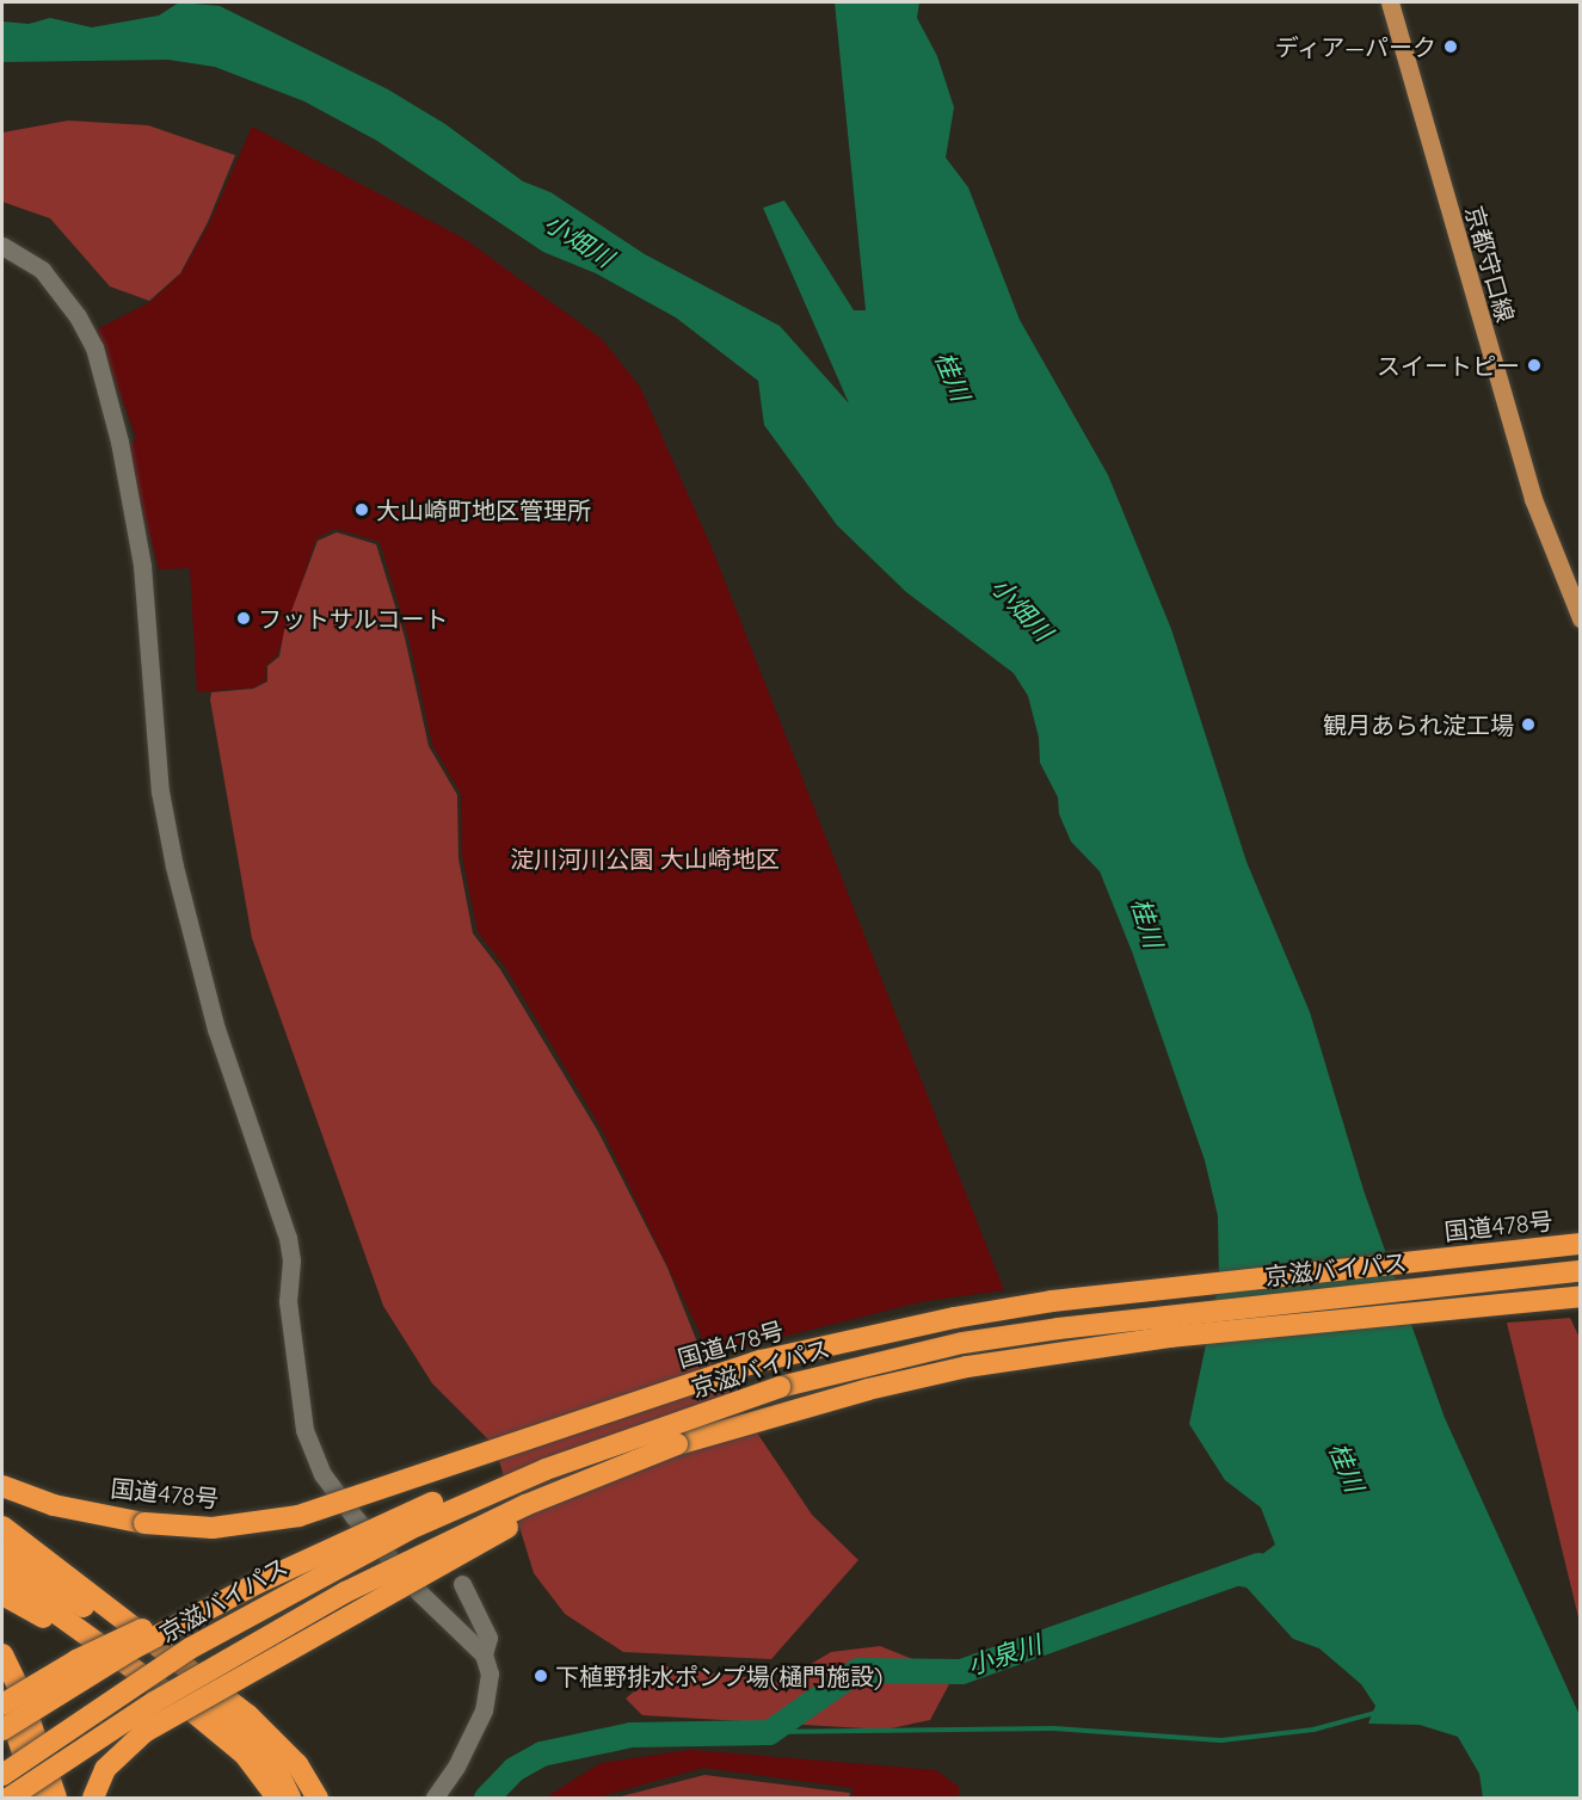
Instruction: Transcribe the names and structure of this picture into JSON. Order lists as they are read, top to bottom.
{
  "streets": {
    "highway": ["国道478号", "京滋バイパス"],
    "main road": ["京都守口線"]
  },
  "water": ["小畑川", "桂川", "小泉川"],
  "parks": ["淀川河川公園 大山崎地区"],
  "places": [
    "ディア―パーク",
    "スイートピー",
    "大山崎町地区管理所",
    "フットサルコート",
    "観月あられ淀工場",
    "下植野排水ポンプ場(樋門施設)"
  ]
}
